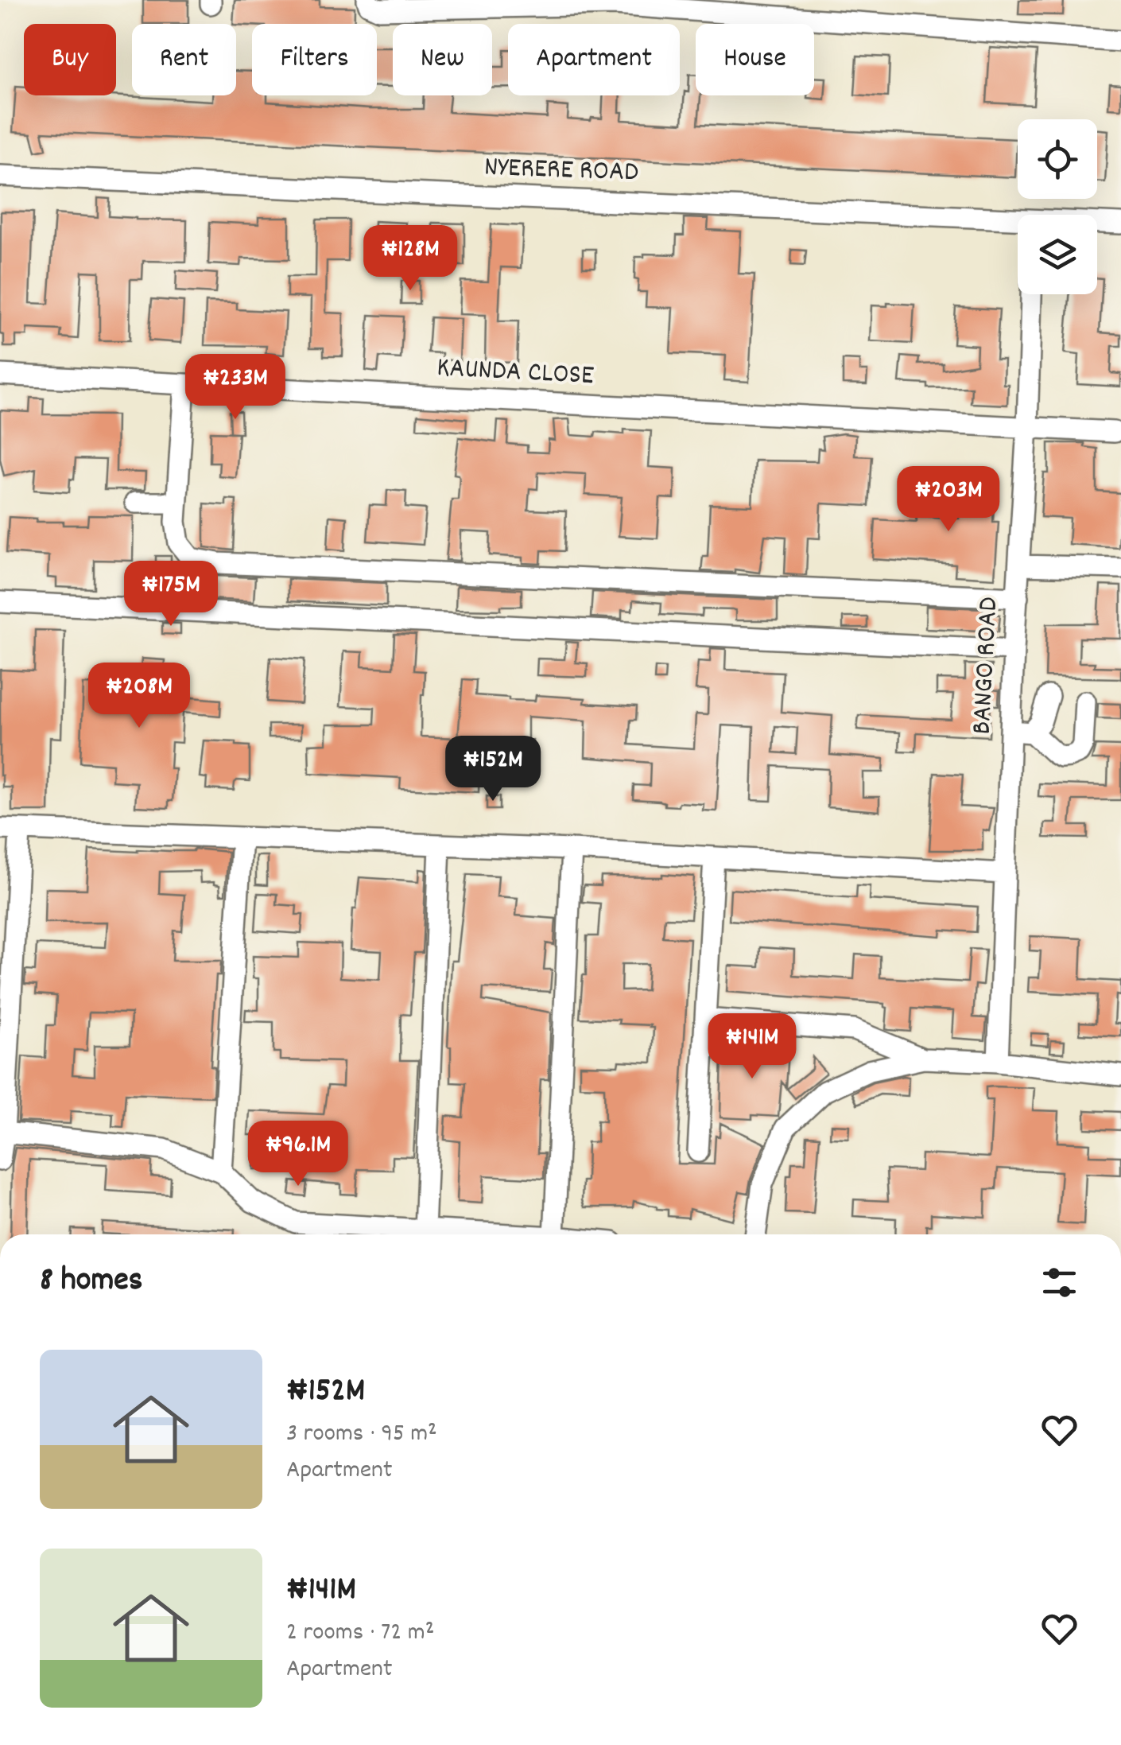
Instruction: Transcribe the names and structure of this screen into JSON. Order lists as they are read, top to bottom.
{
  "streets": {
    "street": ["NYERERE ROAD", "KAUNDA CLOSE", "BANGO ROAD"]
  },
  "crossings": [
    ["KAUNDA CLOSE", "BANGO ROAD"]
  ],
  "page": {
    "chip": [
      "Buy",
      "Rent",
      "Filters",
      "New",
      "Apartment",
      "House"
    ],
    "price": [
      "₦128M",
      "₦233M",
      "₦203M",
      "₦175M",
      "₦208M",
      "₦152M",
      "₦141M",
      "₦96.1M"
    ],
    "heading": "8 homes",
    "list": [
      {
        "name": "₦152M",
        "note": "3 rooms · 95 m² · Apartment"
      },
      {
        "name": "₦141M",
        "note": "2 rooms · 72 m² · Apartment"
      }
    ]
  }
}
